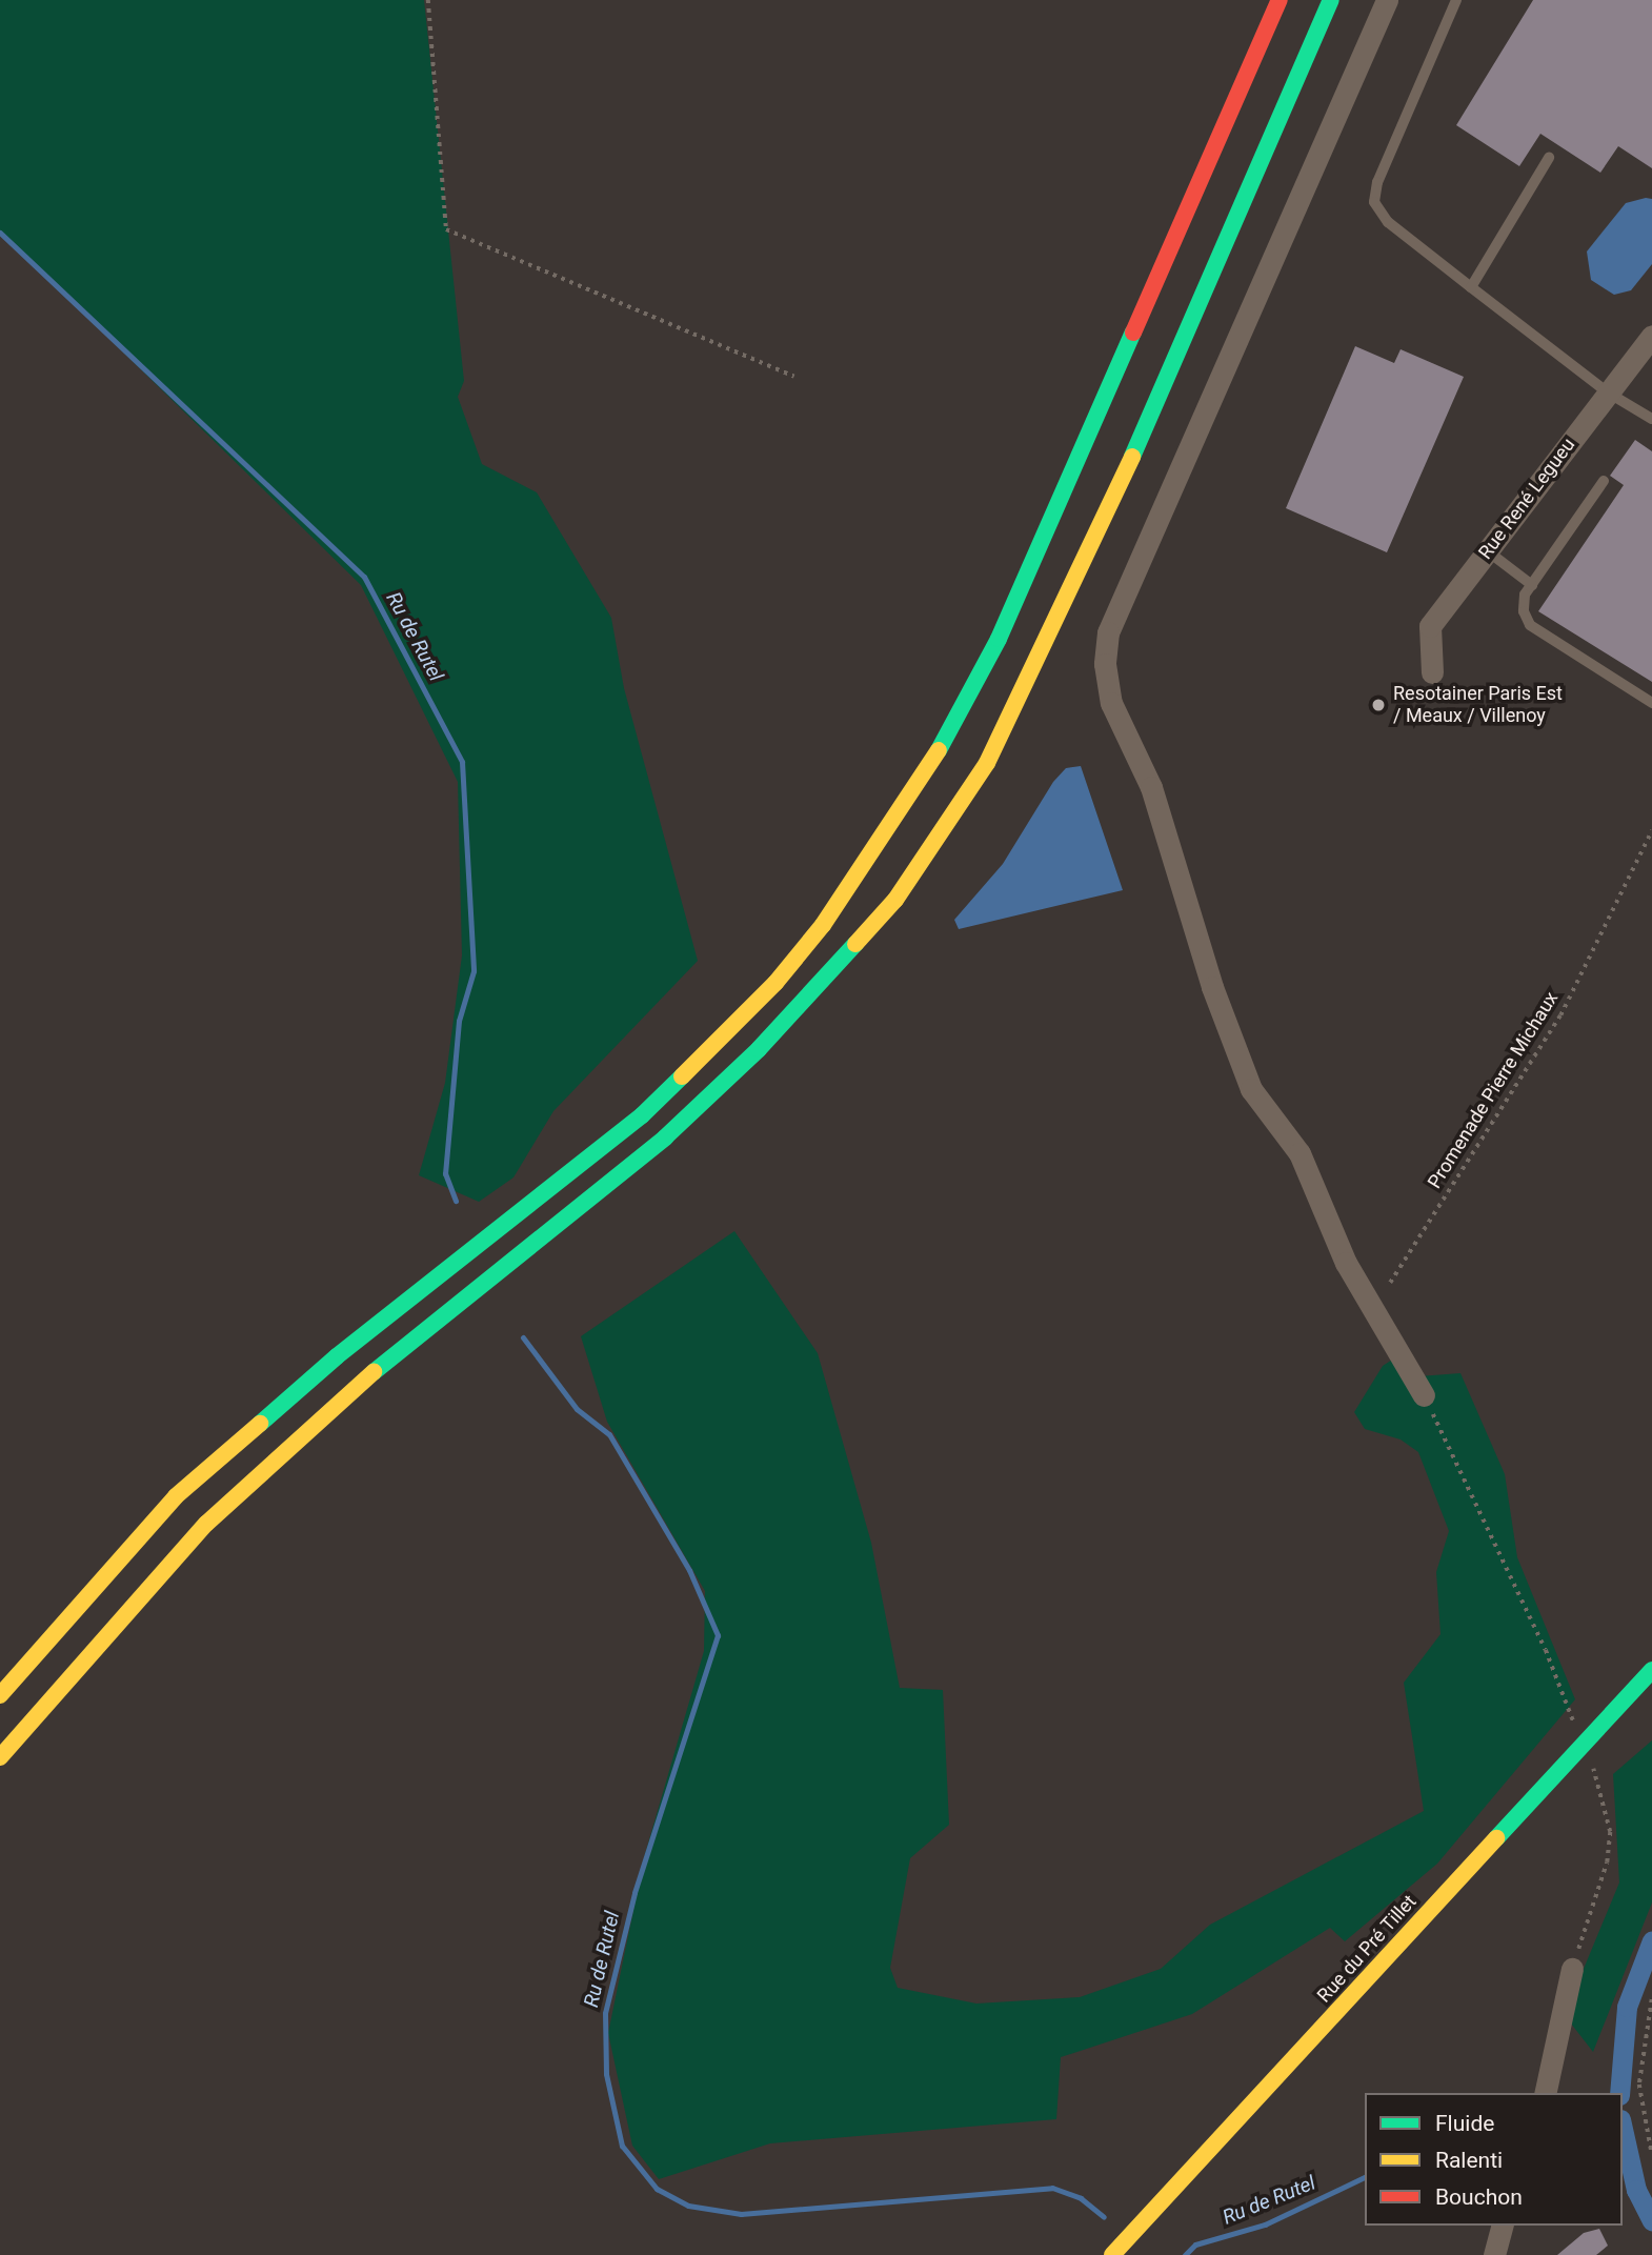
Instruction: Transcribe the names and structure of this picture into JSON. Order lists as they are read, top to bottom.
{
  "streets": {
    "main road": ["Rue du Pré Tillet"],
    "street": ["Rue René Legueu"],
    "path": ["Promenade Pierre Michaux"]
  },
  "water": ["Ru de Rutel"],
  "places": ["Resotainer Paris Est / Meaux / Villenoy"],
  "legend": ["Fluide", "Ralenti", "Bouchon"]
}
